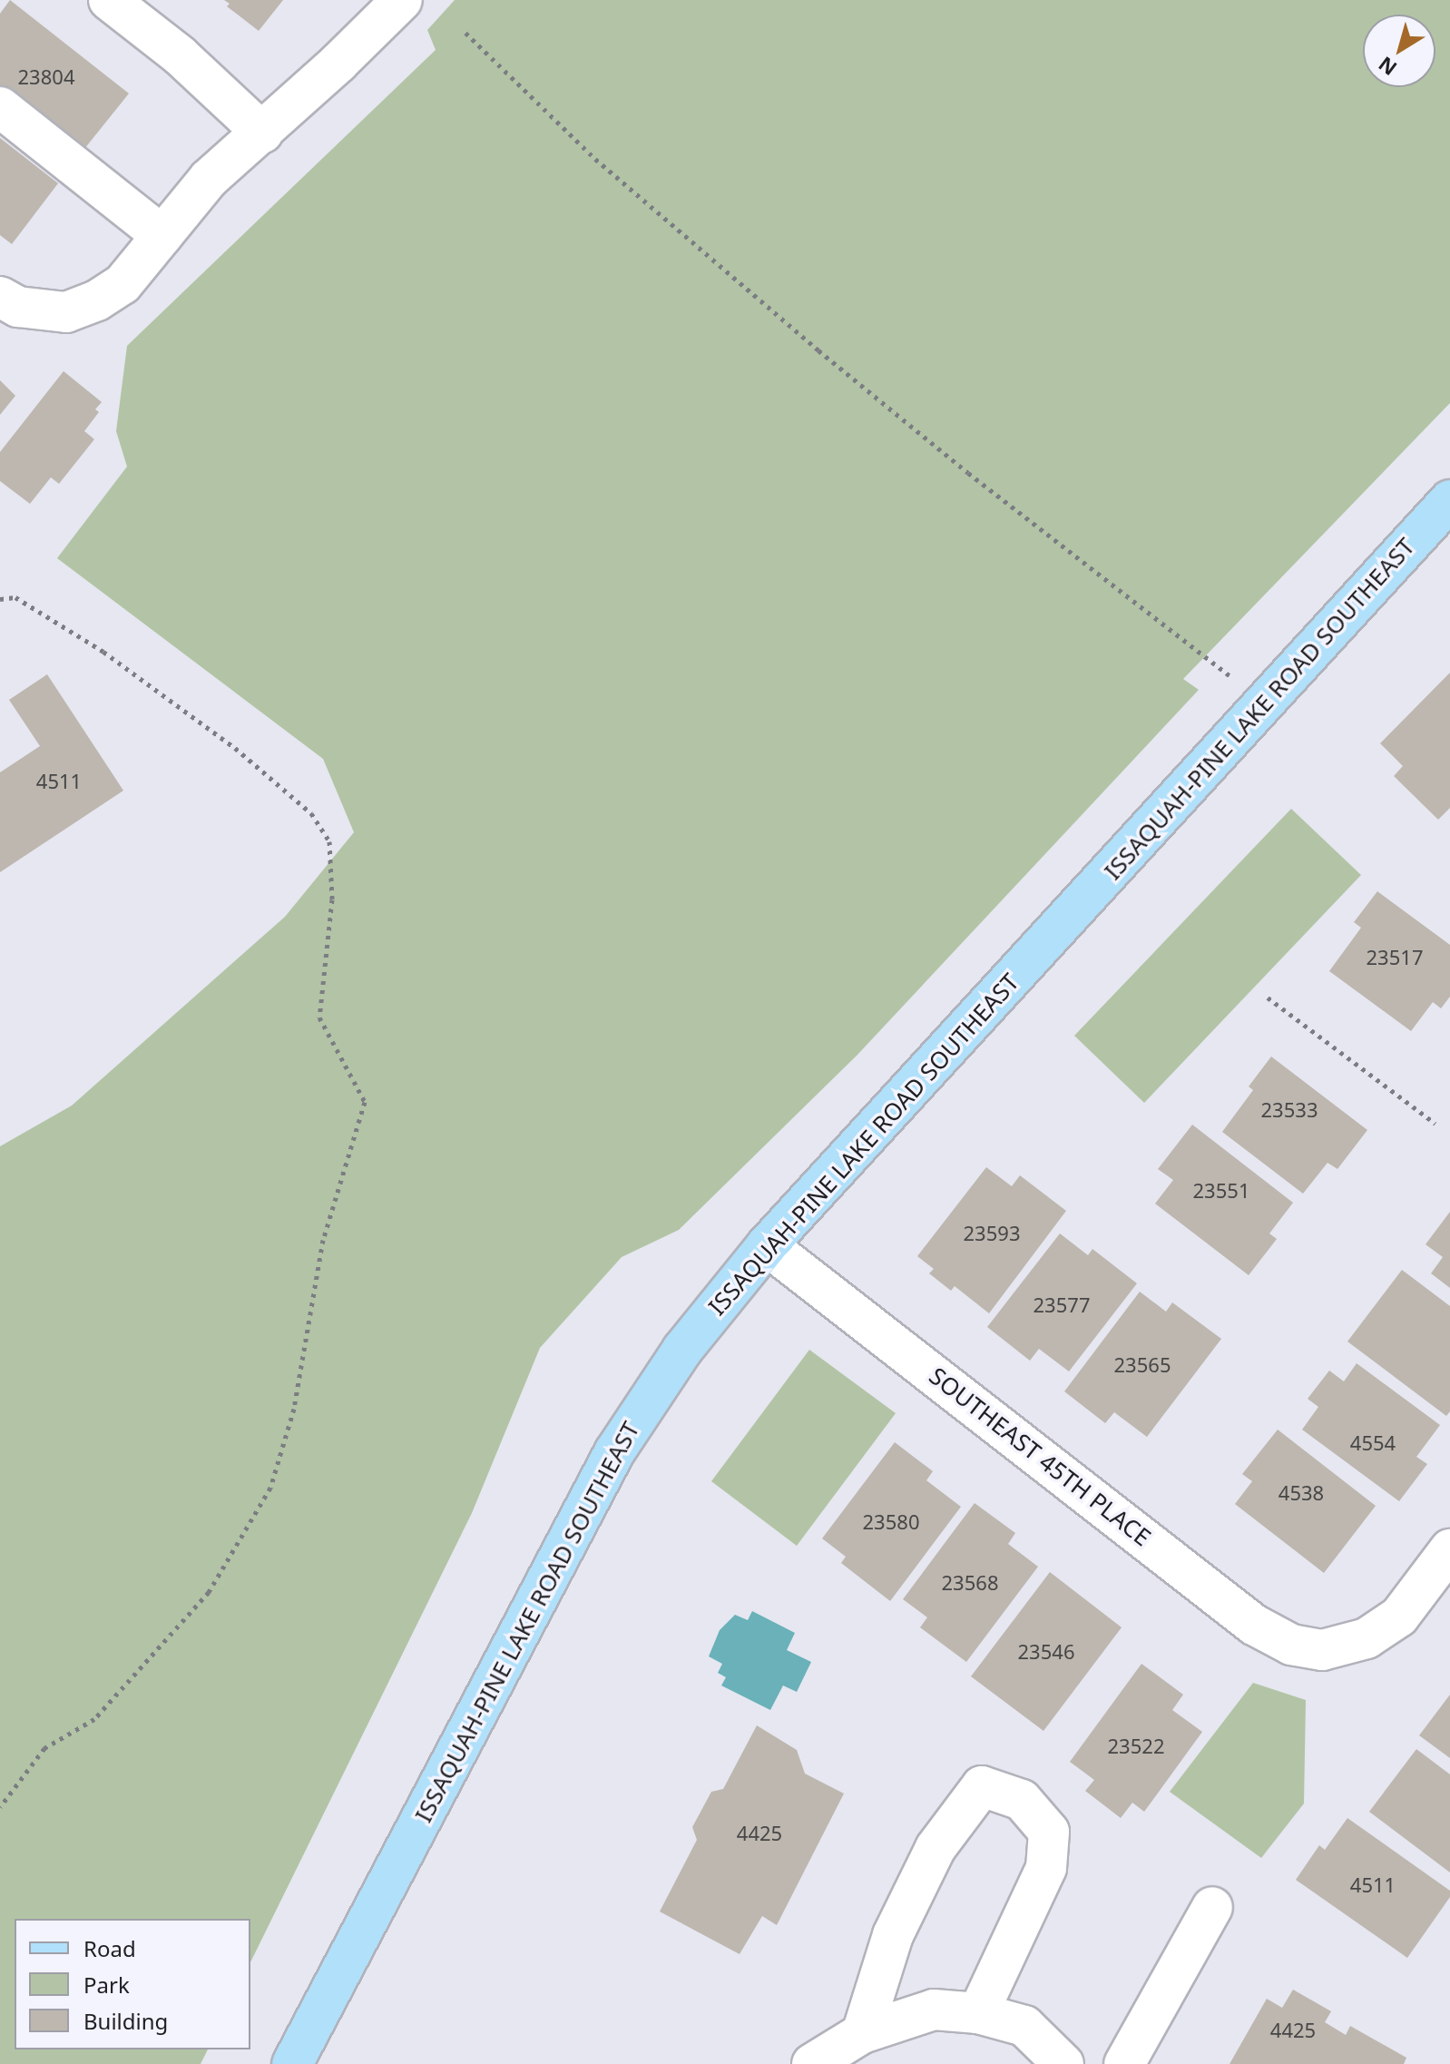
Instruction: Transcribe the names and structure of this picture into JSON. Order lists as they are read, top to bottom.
{
  "streets": {
    "main road": ["ISSAQUAH-PINE LAKE ROAD SOUTHEAST"],
    "street": ["SOUTHEAST 45TH PLACE"]
  },
  "crossings": [
    ["ISSAQUAH-PINE LAKE ROAD SOUTHEAST", "SOUTHEAST 45TH PLACE"]
  ],
  "house_numbers": [
    "23804",
    "4511",
    "23517",
    "23533",
    "23551",
    "23593",
    "23577",
    "23565",
    "4554",
    "4538",
    "23580",
    "23568",
    "23546",
    "23522",
    "4425",
    "4511",
    "4425"
  ],
  "legend": ["Road", "Park", "Building"],
  "north": "bottom left"
}
